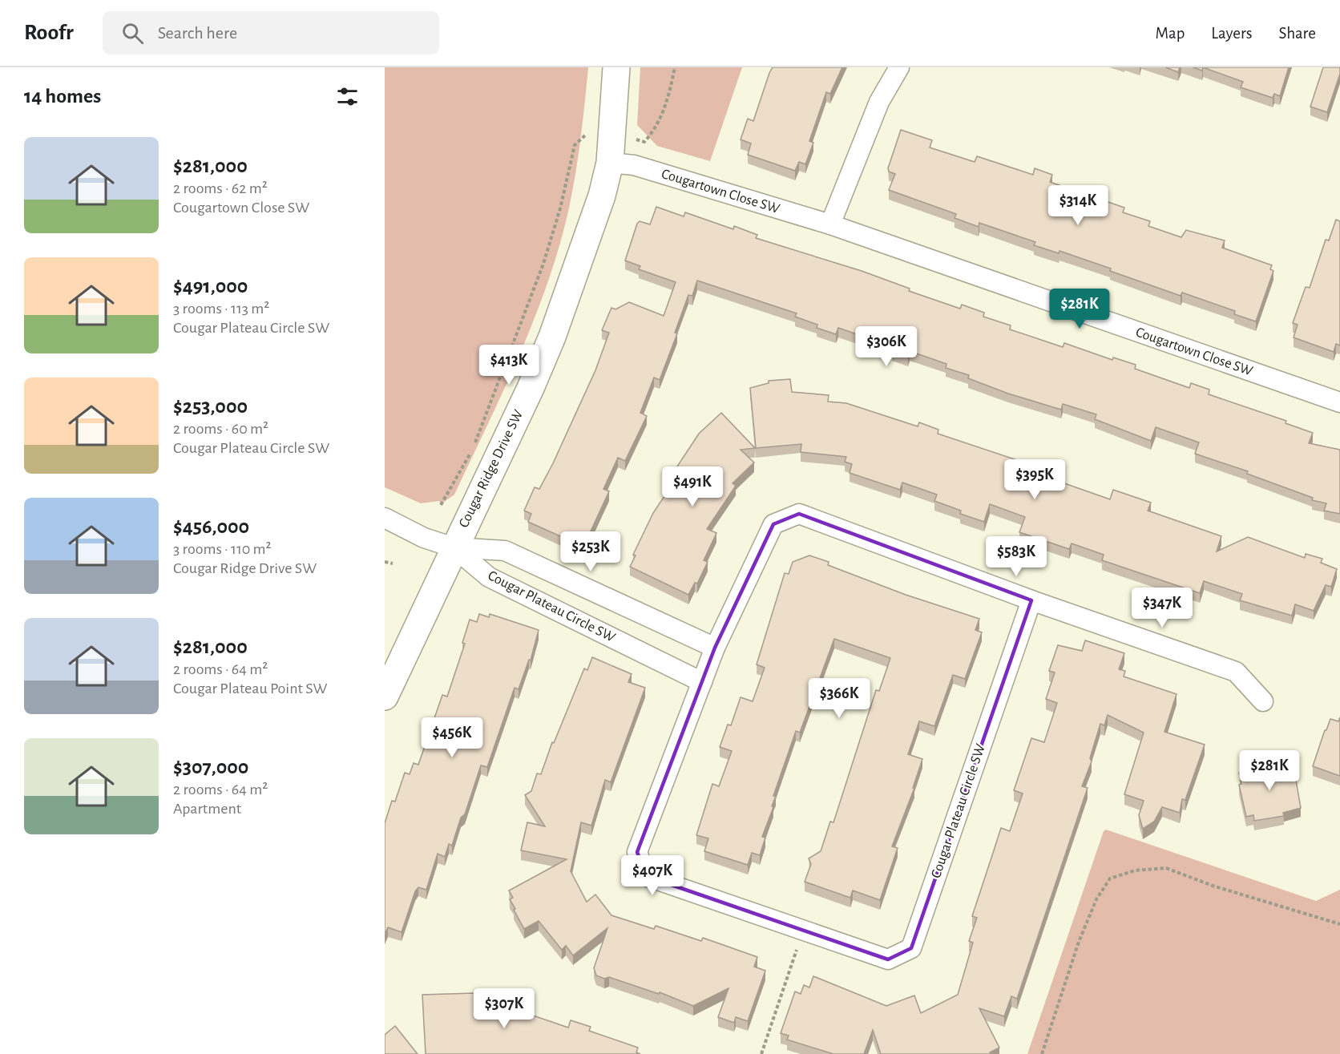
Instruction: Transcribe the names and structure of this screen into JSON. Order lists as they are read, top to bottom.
{
  "streets": {
    "street": ["Cougartown Close SW", "Cougar Ridge Drive SW", "Cougar Plateau Circle SW"]
  },
  "crossings": [
    ["Cougartown Close SW", "Cougar Ridge Drive SW"],
    ["Cougar Ridge Drive SW", "Cougar Plateau Circle SW"]
  ],
  "page": {
    "header": "Roofr",
    "search": "Search here",
    "nav": ["Map", "Layers", "Share"],
    "heading": "14 homes",
    "list": [
      {
        "name": "$281,000",
        "note": "2 rooms · 62 m² · Cougartown Close SW"
      },
      {
        "name": "$491,000",
        "note": "3 rooms · 113 m² · Cougar Plateau Circle SW"
      },
      {
        "name": "$253,000",
        "note": "2 rooms · 60 m² · Cougar Plateau Circle SW"
      },
      {
        "name": "$456,000",
        "note": "3 rooms · 110 m² · Cougar Ridge Drive SW"
      },
      {
        "name": "$281,000",
        "note": "2 rooms · 64 m² · Cougar Plateau Point SW"
      },
      {
        "name": "$307,000",
        "note": "2 rooms · 64 m² · Apartment"
      }
    ],
    "price": [
      "$314K",
      "$281K",
      "$306K",
      "$413K",
      "$395K",
      "$491K",
      "$253K",
      "$583K",
      "$347K",
      "$366K",
      "$456K",
      "$281K",
      "$407K",
      "$307K"
    ]
  }
}
